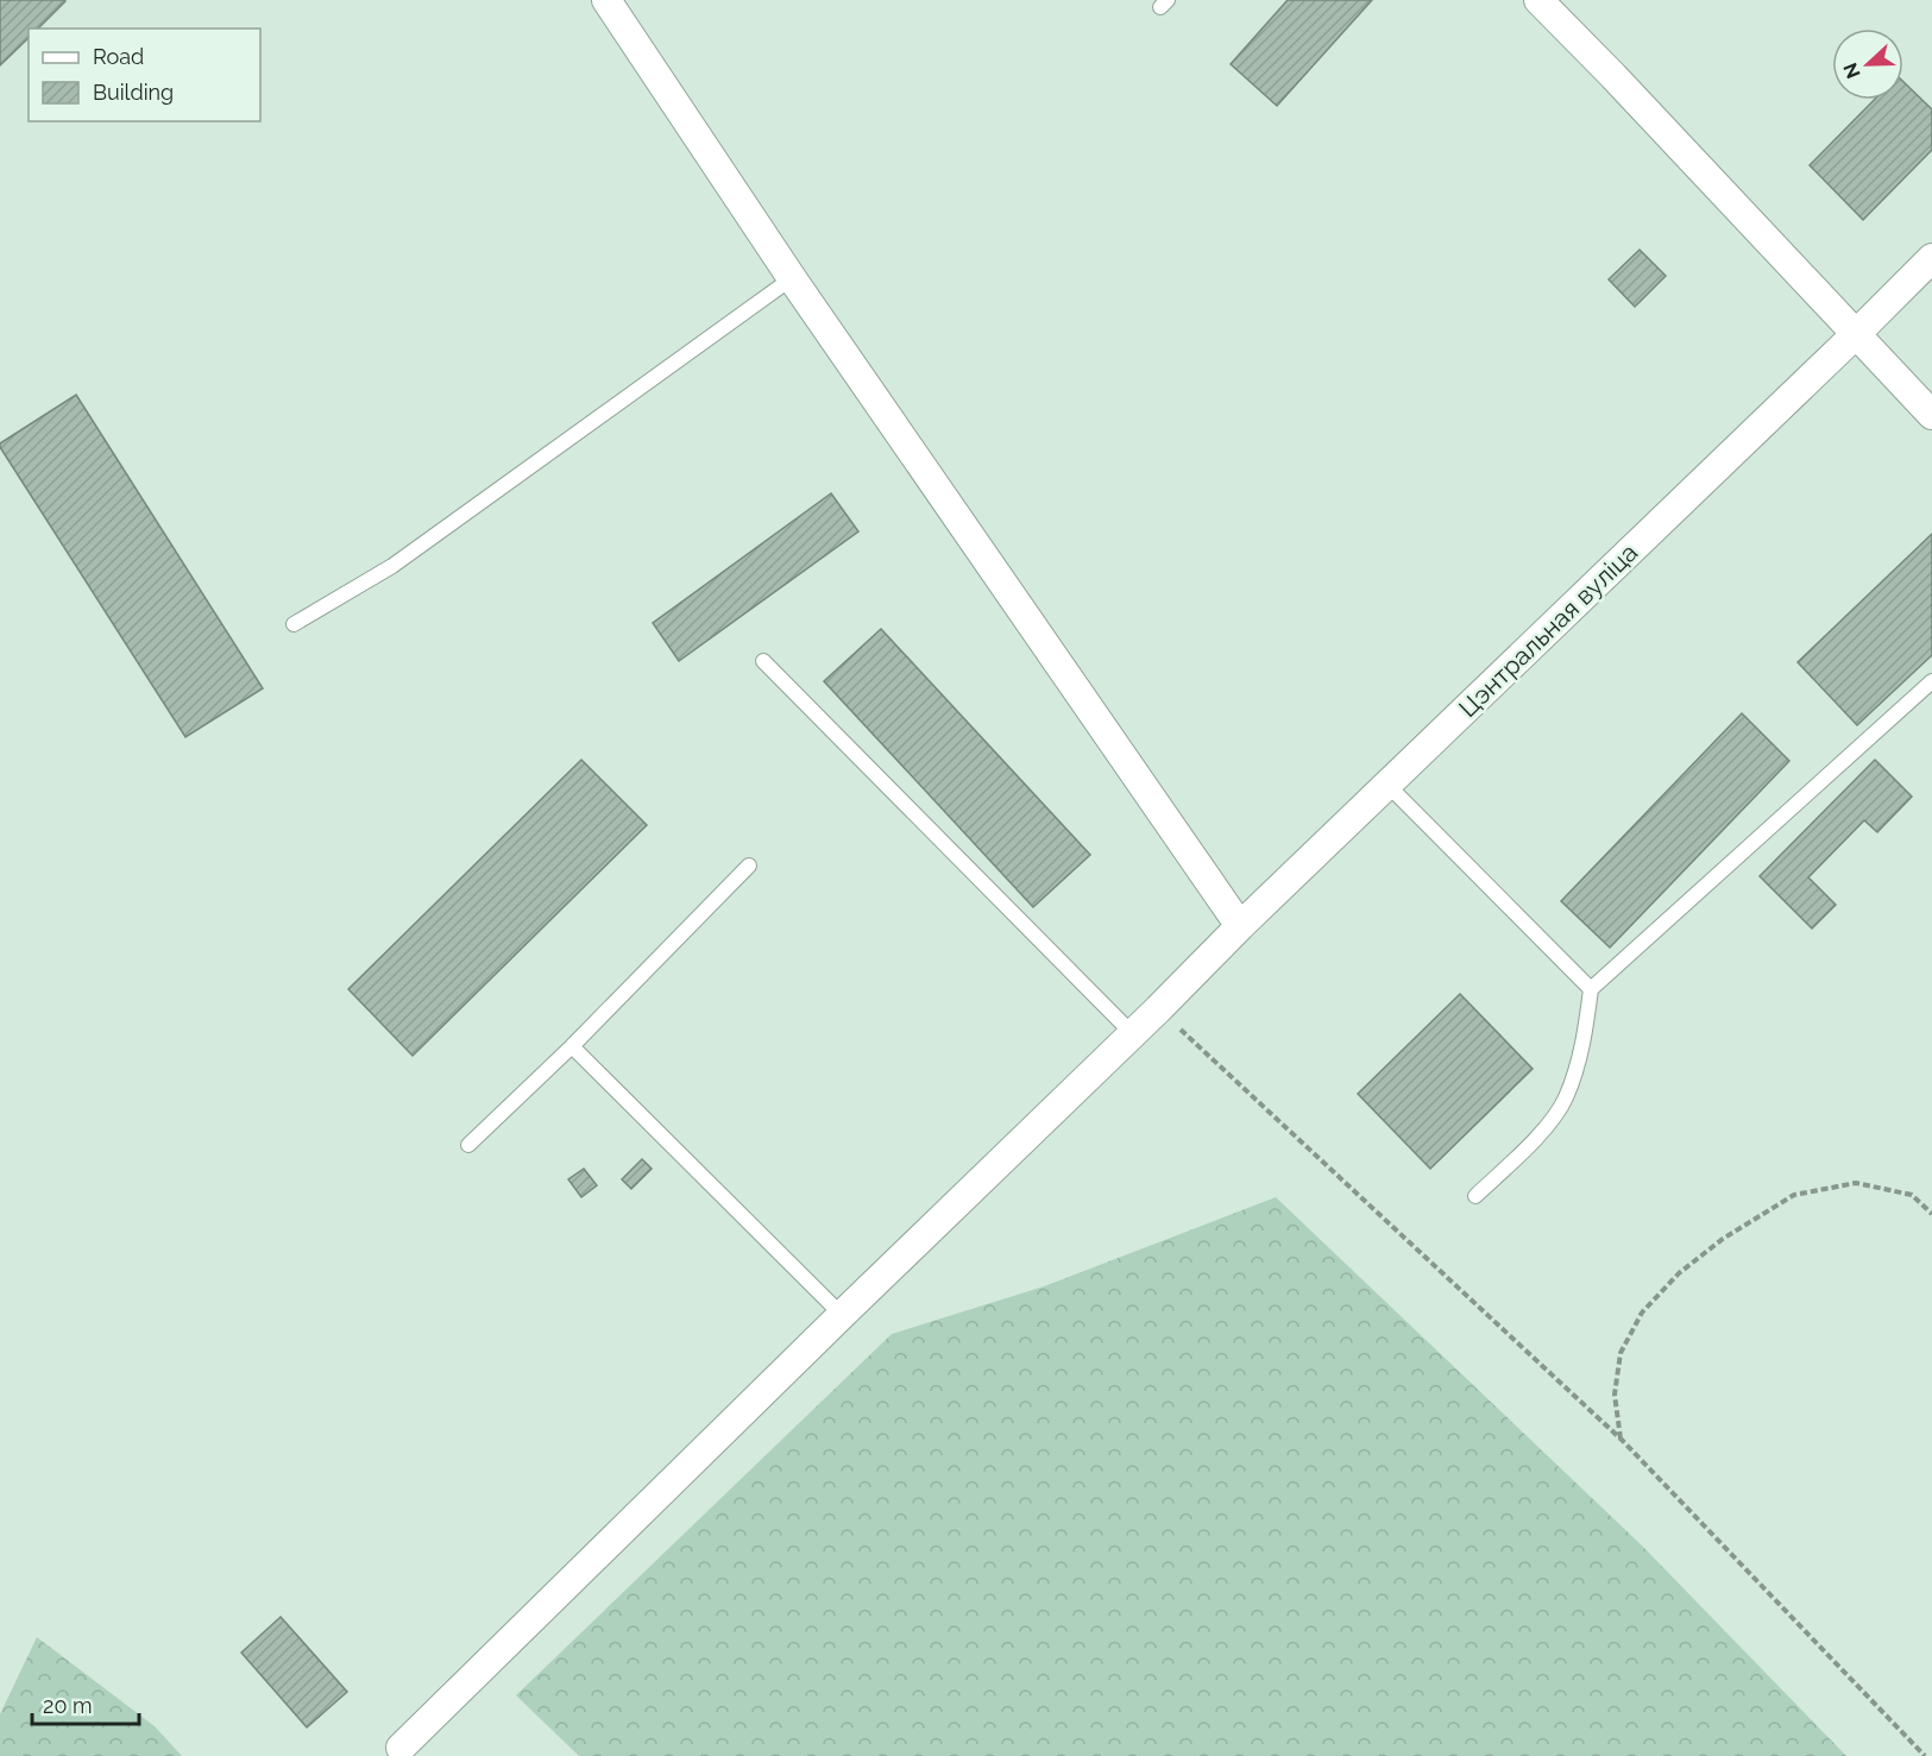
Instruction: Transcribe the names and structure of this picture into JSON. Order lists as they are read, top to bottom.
{
  "streets": {
    "street": ["Цэнтральная вуліца"]
  },
  "legend": ["Road", "Building"],
  "scale_bar": "20 m",
  "north": "left"
}
